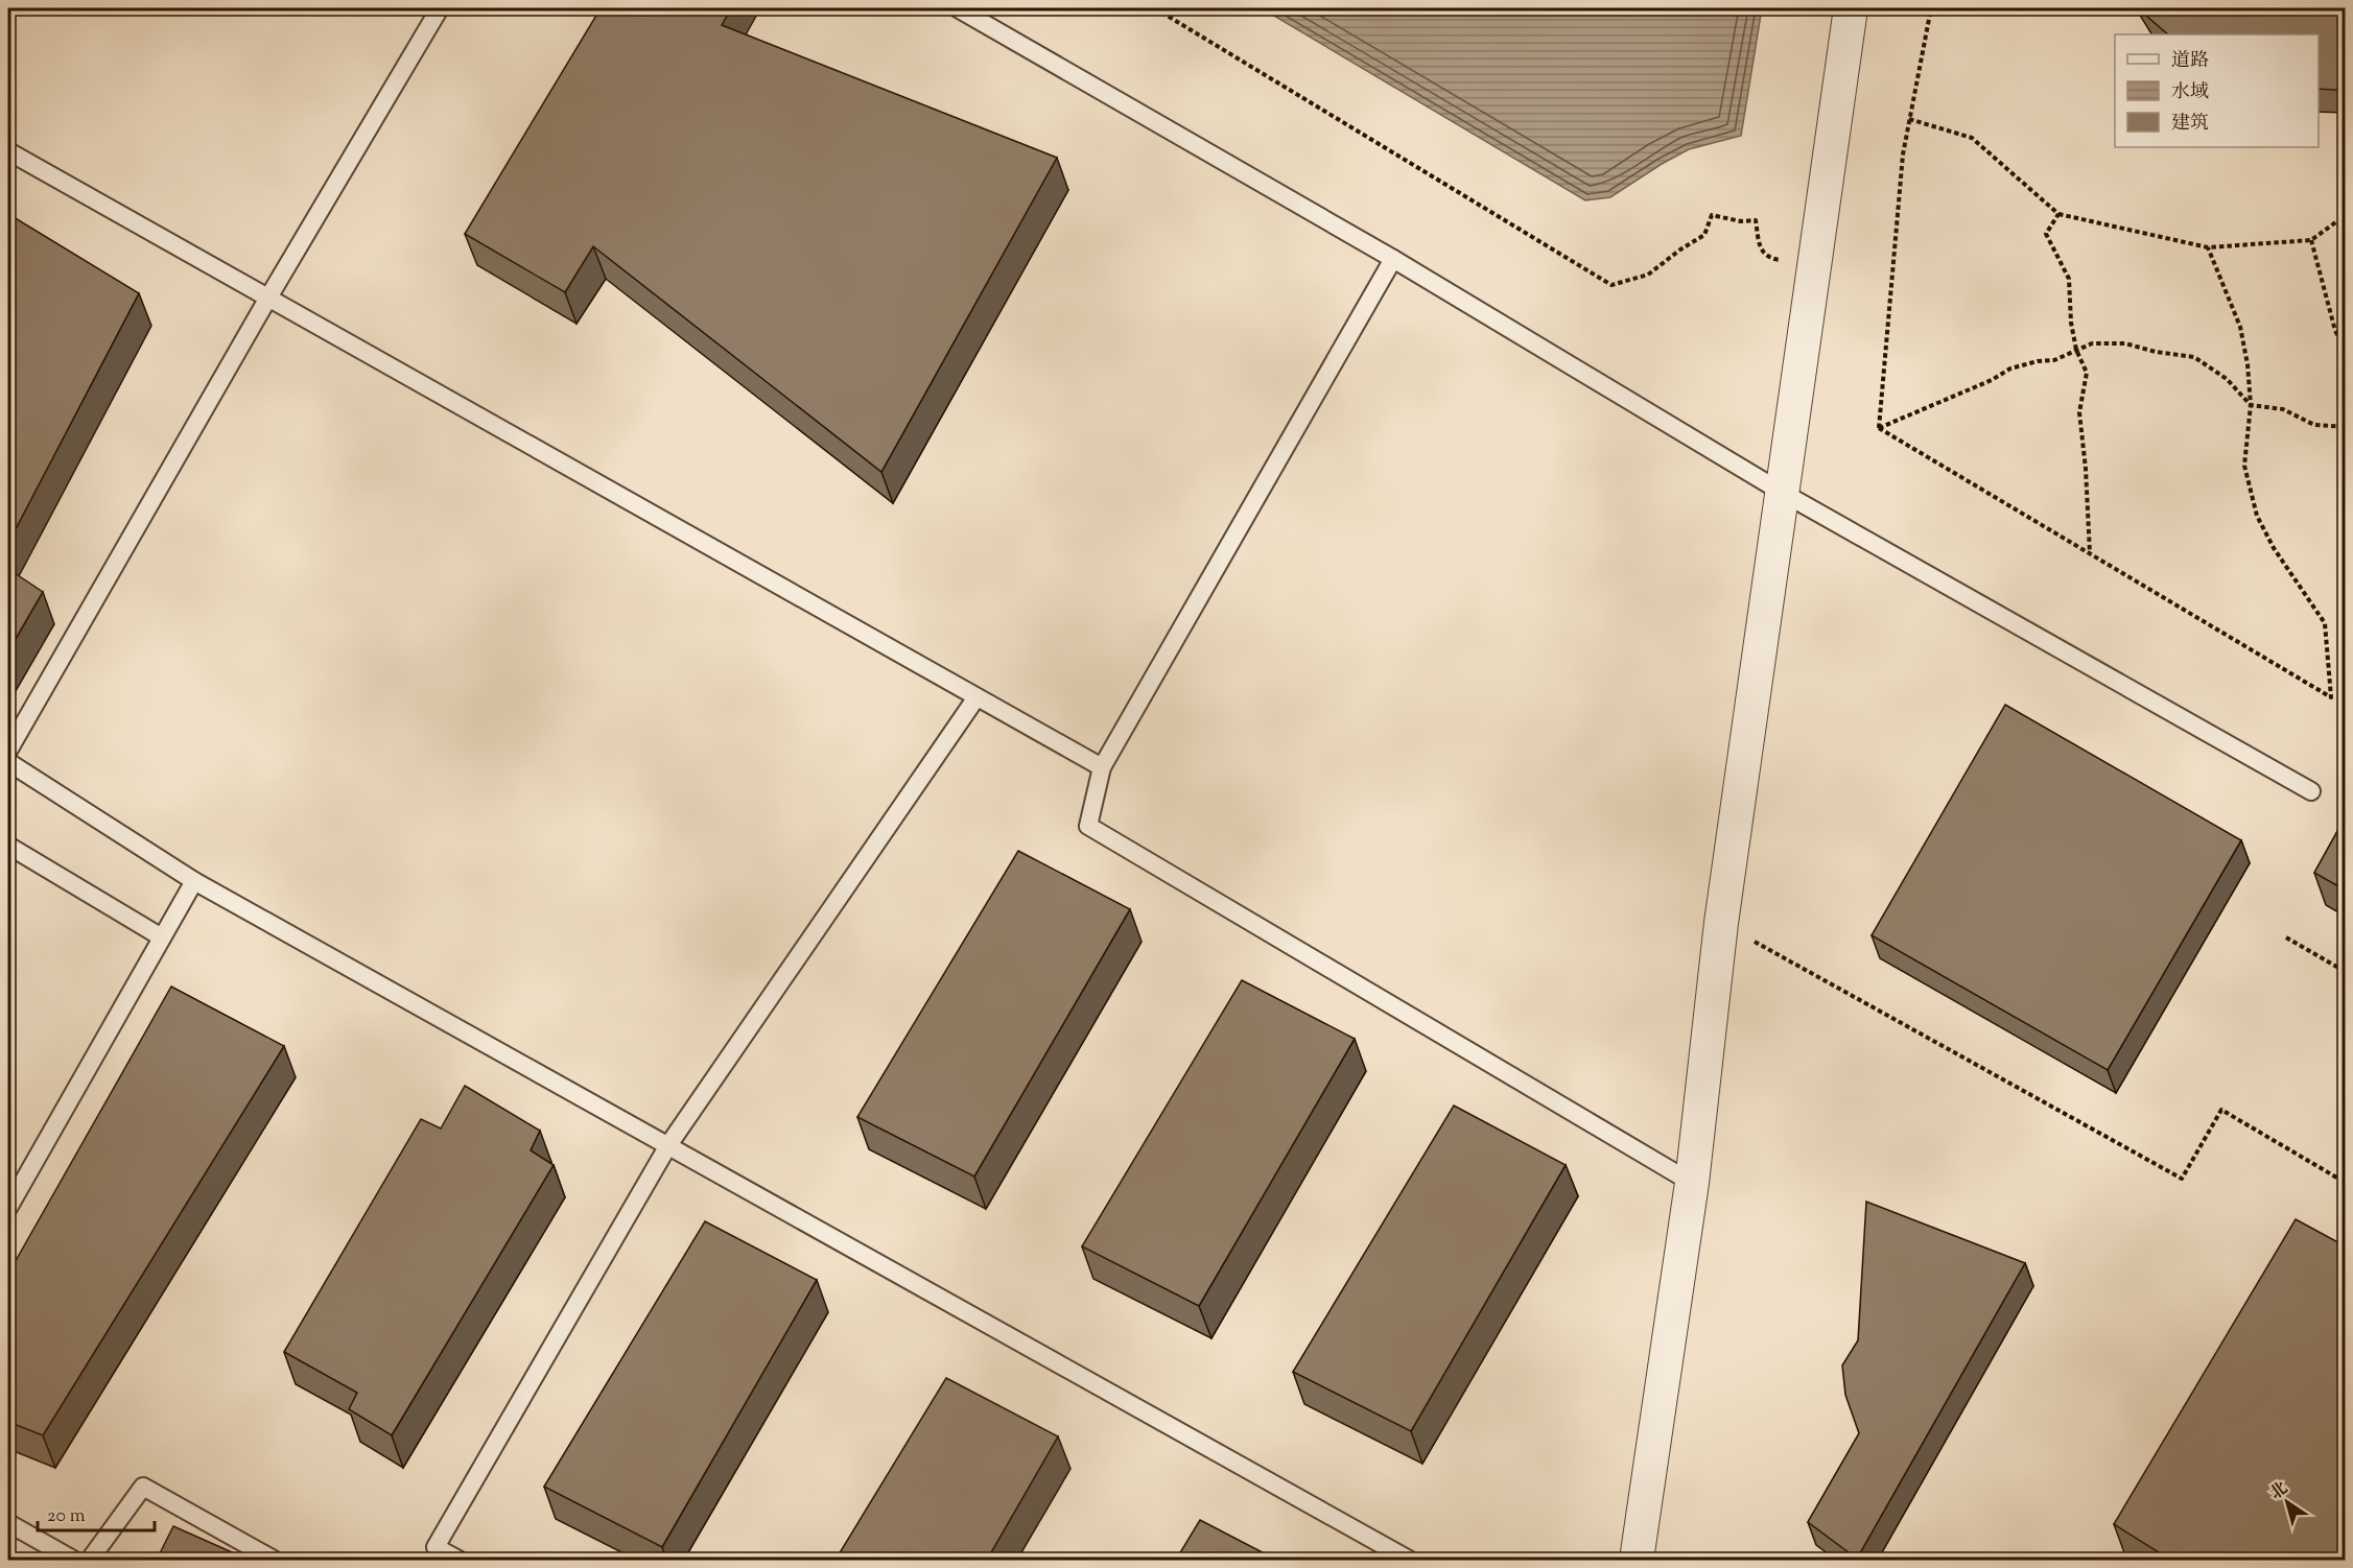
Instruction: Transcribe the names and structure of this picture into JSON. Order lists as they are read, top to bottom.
{
  "legend": ["道路", "水域", "建筑"],
  "scale_bar": "20 m",
  "north": "top left"
}
